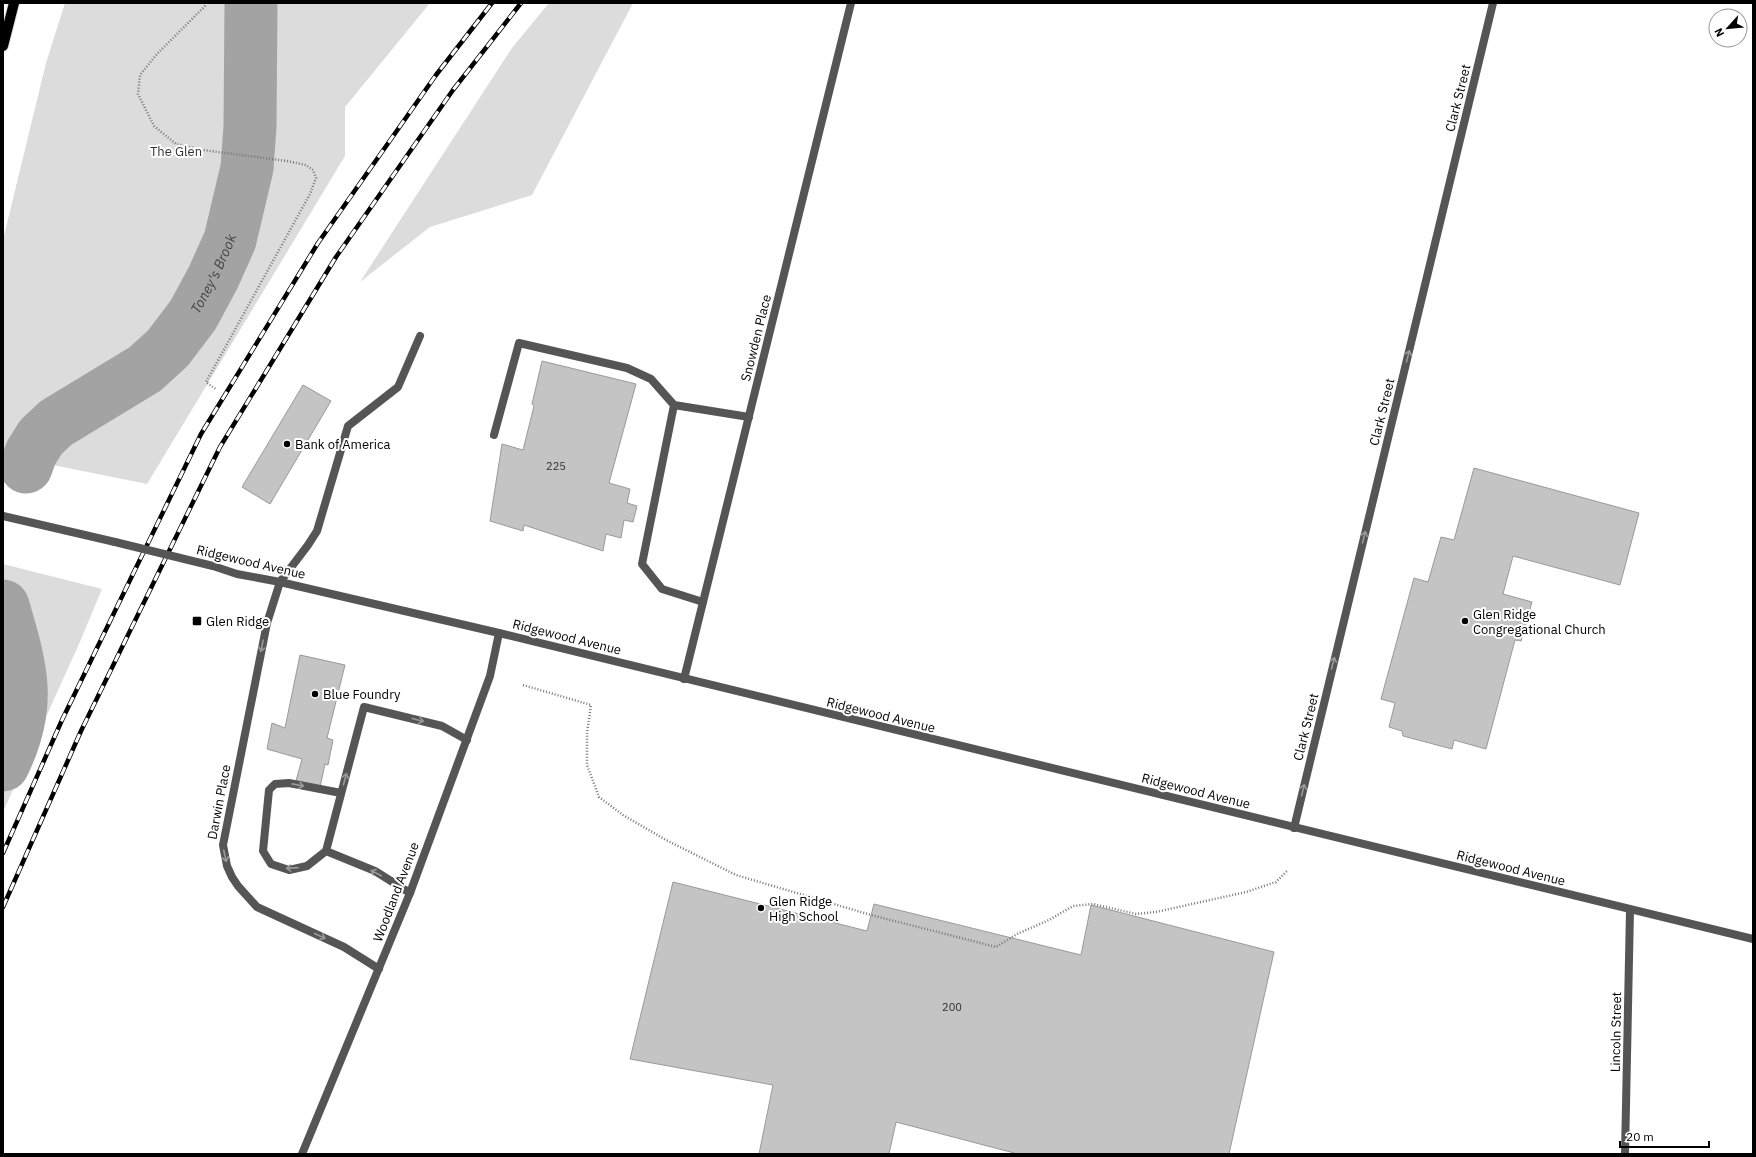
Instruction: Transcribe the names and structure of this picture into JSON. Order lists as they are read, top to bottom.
{
  "streets": {
    "street": [
      "Clark Street",
      "Snowden Place",
      "Ridgewood Avenue",
      "Darwin Place",
      "Woodland Avenue",
      "Lincoln Street"
    ]
  },
  "crossings": [
    ["Clark Street", "Ridgewood Avenue"],
    ["Snowden Place", "Ridgewood Avenue"],
    ["Ridgewood Avenue", "Darwin Place"],
    ["Ridgewood Avenue", "Woodland Avenue"],
    ["Ridgewood Avenue", "Lincoln Street"],
    ["Darwin Place", "Woodland Avenue"]
  ],
  "one_way": ["Clark Street", "Darwin Place"],
  "water": ["Toney's Brook"],
  "parks": ["The Glen"],
  "places": {
    "other": [
      "Bank of America",
      "Glen Ridge Congregational Church",
      "Blue Foundry",
      "Glen Ridge High School"
    ],
    "transit": ["Glen Ridge"]
  },
  "house_numbers": ["225", "200"],
  "scale_bar": "20 m",
  "north": "bottom left"
}
